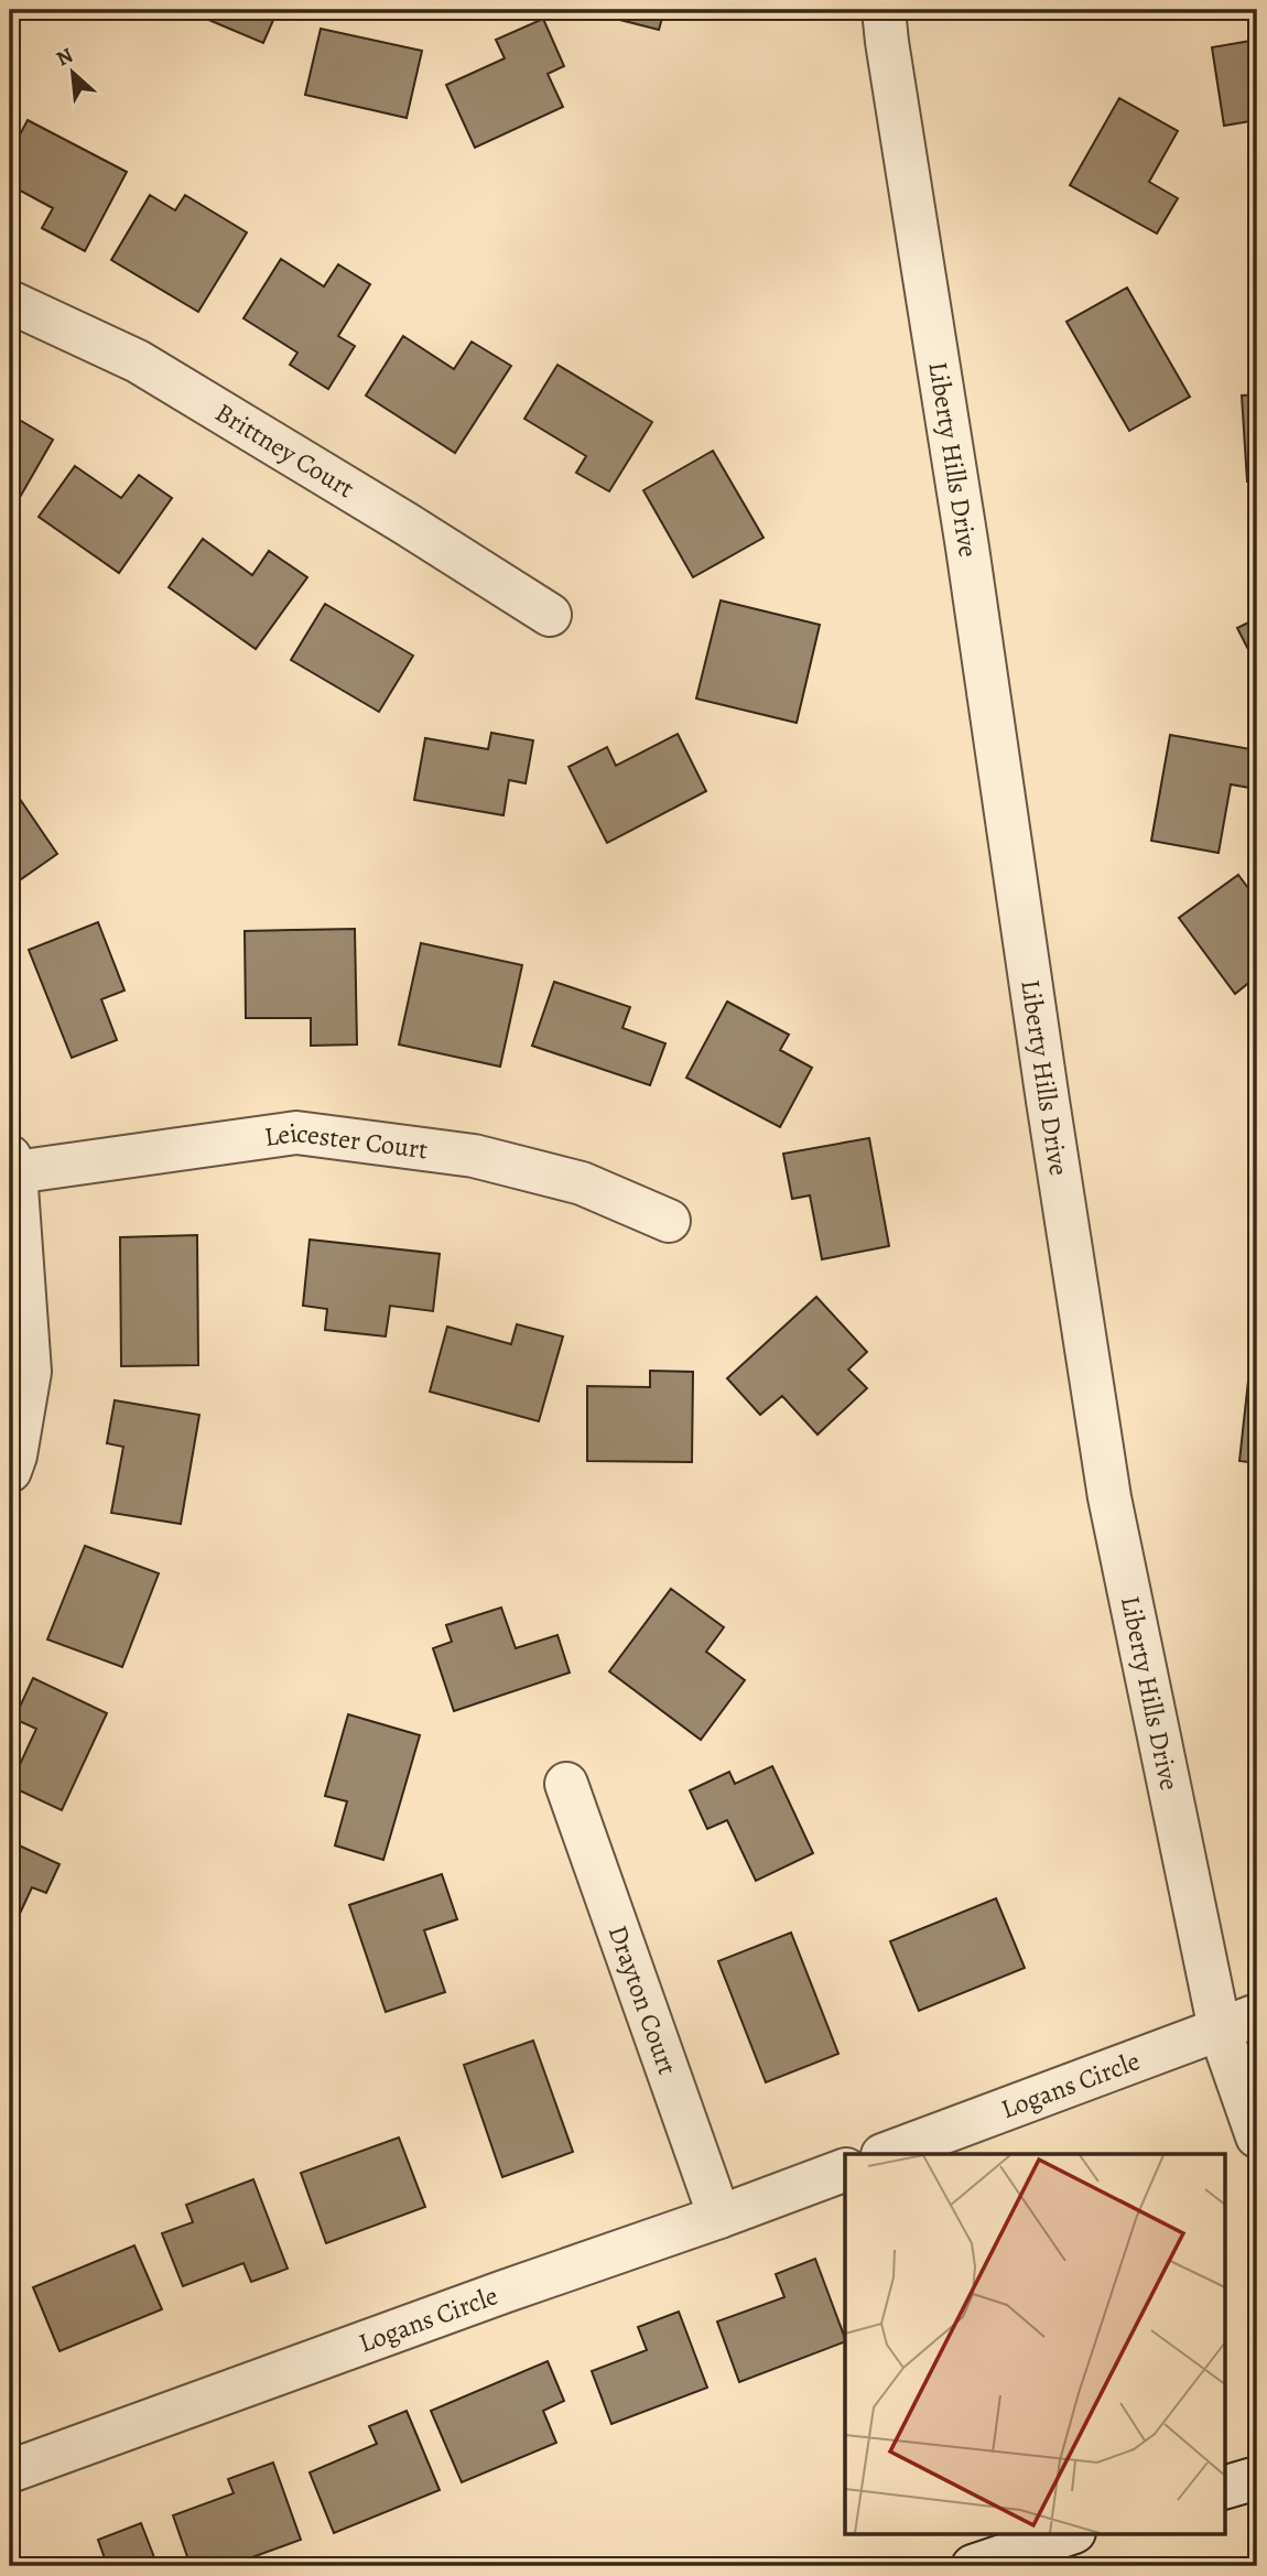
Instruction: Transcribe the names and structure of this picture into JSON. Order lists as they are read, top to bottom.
{
  "streets": {
    "street": [
      "Brittney Court",
      "Liberty Hills Drive",
      "Leicester Court",
      "Drayton Court",
      "Logans Circle"
    ]
  },
  "crossings": [
    ["Liberty Hills Drive", "Logans Circle"],
    ["Drayton Court", "Logans Circle"]
  ],
  "north": "top left"
}
